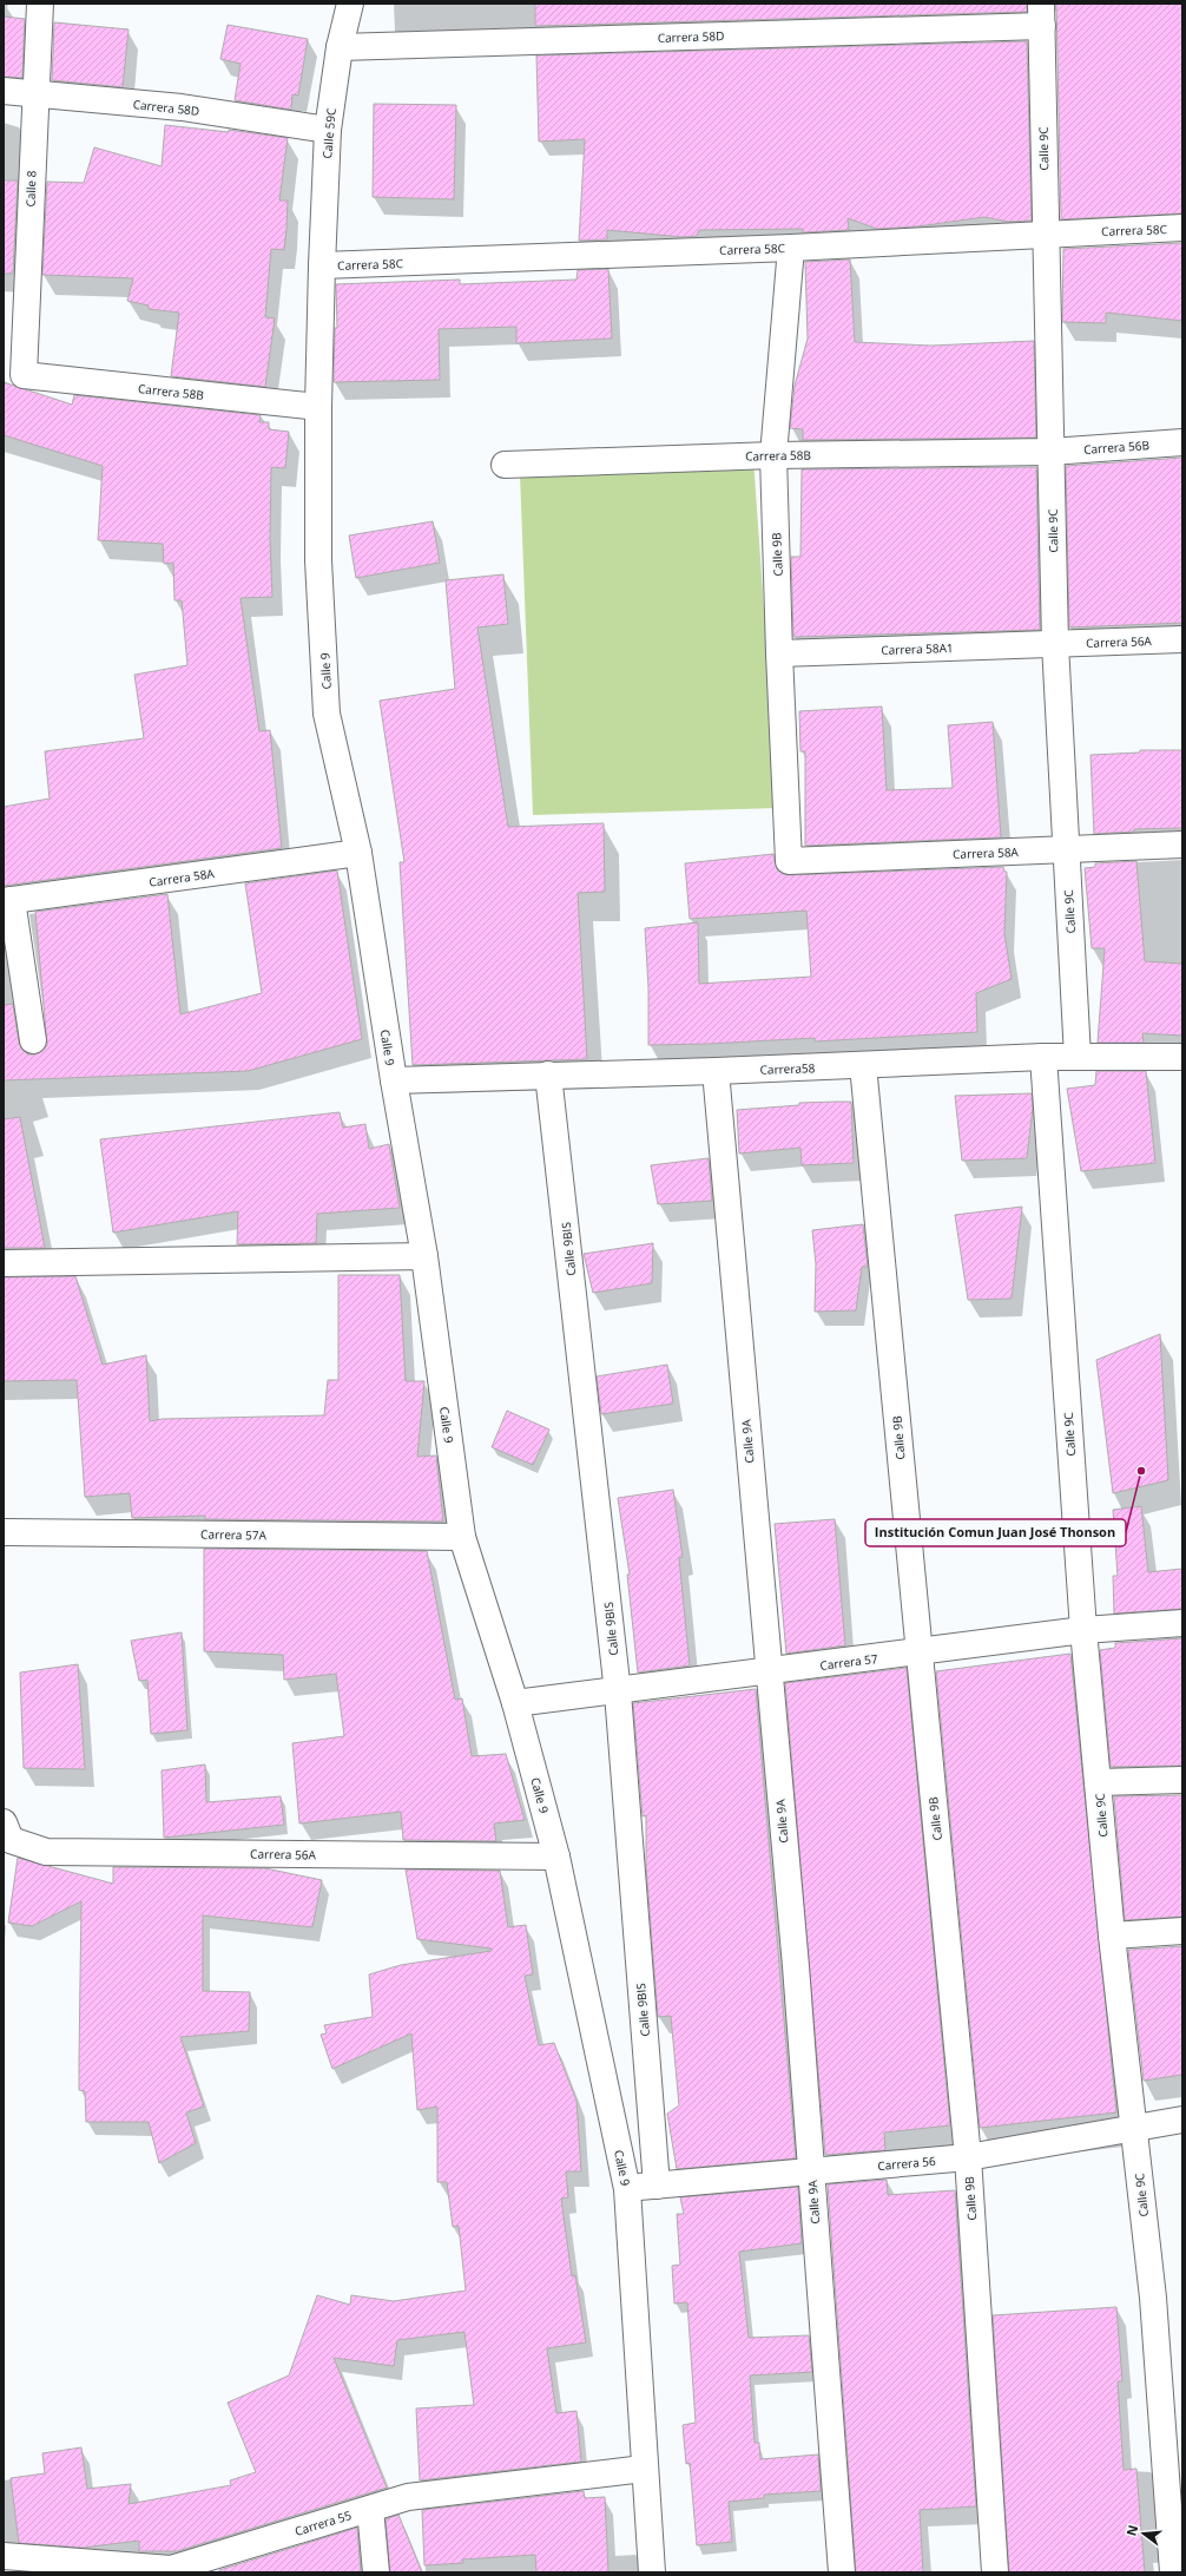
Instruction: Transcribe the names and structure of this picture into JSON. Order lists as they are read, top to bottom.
{
  "streets": {
    "street": [
      "Carrera 58D",
      "Calle 59C",
      "Calle 9C",
      "Calle 8",
      "Carrera 58C",
      "Carrera 58B",
      "Carrera 56B",
      "Calle 9B",
      "Carrera 56A",
      "Carrera 58A1",
      "Calle 9",
      "Carrera 58A",
      "Carrera58",
      "Calle 9BIS",
      "Calle 9A",
      "Carrera 57A",
      "Carrera 57",
      "Carrera 56",
      "Carrera 55"
    ]
  },
  "crossings": [
    ["Carrera 58D", "Calle 59C"],
    ["Carrera 58D", "Calle 9C"],
    ["Carrera 58D", "Calle 8"],
    ["Calle 59C", "Carrera 58C"],
    ["Calle 59C", "Calle 9"],
    ["Calle 9C", "Carrera 58C"],
    ["Calle 9C", "Carrera 58B"],
    ["Calle 9C", "Carrera 56B"],
    ["Calle 9C", "Carrera 56A"],
    ["Calle 9C", "Carrera 58A1"],
    ["Calle 9C", "Carrera 58A"],
    ["Calle 9C", "Carrera58"],
    ["Calle 9C", "Carrera 57"],
    ["Calle 9C", "Carrera 56"],
    ["Calle 8", "Carrera 58B"],
    ["Carrera 58C", "Calle 9B"],
    ["Carrera 58C", "Calle 9"],
    ["Carrera 58B", "Carrera 56B"],
    ["Carrera 58B", "Calle 9B"],
    ["Carrera 58B", "Calle 9"],
    ["Calle 9B", "Carrera 58A1"],
    ["Calle 9B", "Carrera 58A"],
    ["Calle 9B", "Carrera58"],
    ["Calle 9B", "Carrera 57"],
    ["Calle 9B", "Carrera 56"],
    ["Carrera 56A", "Carrera 58A1"],
    ["Carrera 56A", "Calle 9"],
    ["Calle 9", "Carrera 58A"],
    ["Calle 9", "Carrera58"],
    ["Calle 9", "Carrera 57A"],
    ["Calle 9", "Carrera 57"],
    ["Calle 9", "Carrera 56"],
    ["Calle 9", "Carrera 55"],
    ["Carrera58", "Calle 9BIS"],
    ["Carrera58", "Calle 9A"],
    ["Calle 9BIS", "Carrera 57"],
    ["Calle 9BIS", "Carrera 56"],
    ["Calle 9A", "Carrera 57"],
    ["Calle 9A", "Carrera 56"]
  ],
  "places": ["Institución Comun Juan José Thonson"],
  "north": "left"
}
